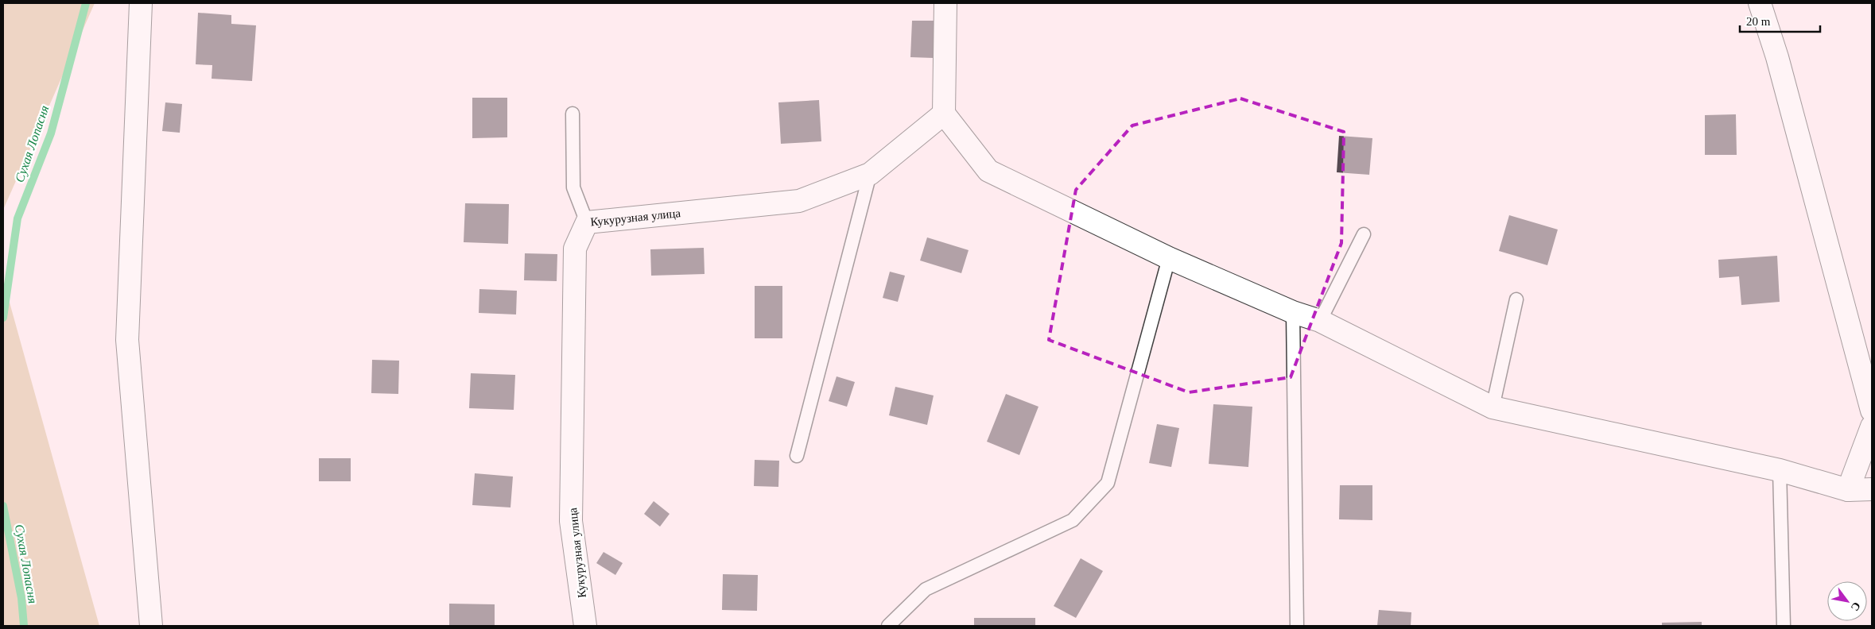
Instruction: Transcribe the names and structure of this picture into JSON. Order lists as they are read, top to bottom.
{
  "streets": {
    "street": ["Кукурузная улица"]
  },
  "water": ["Сухая Лопасня"],
  "scale_bar": "20 m",
  "north": "bottom right"
}
